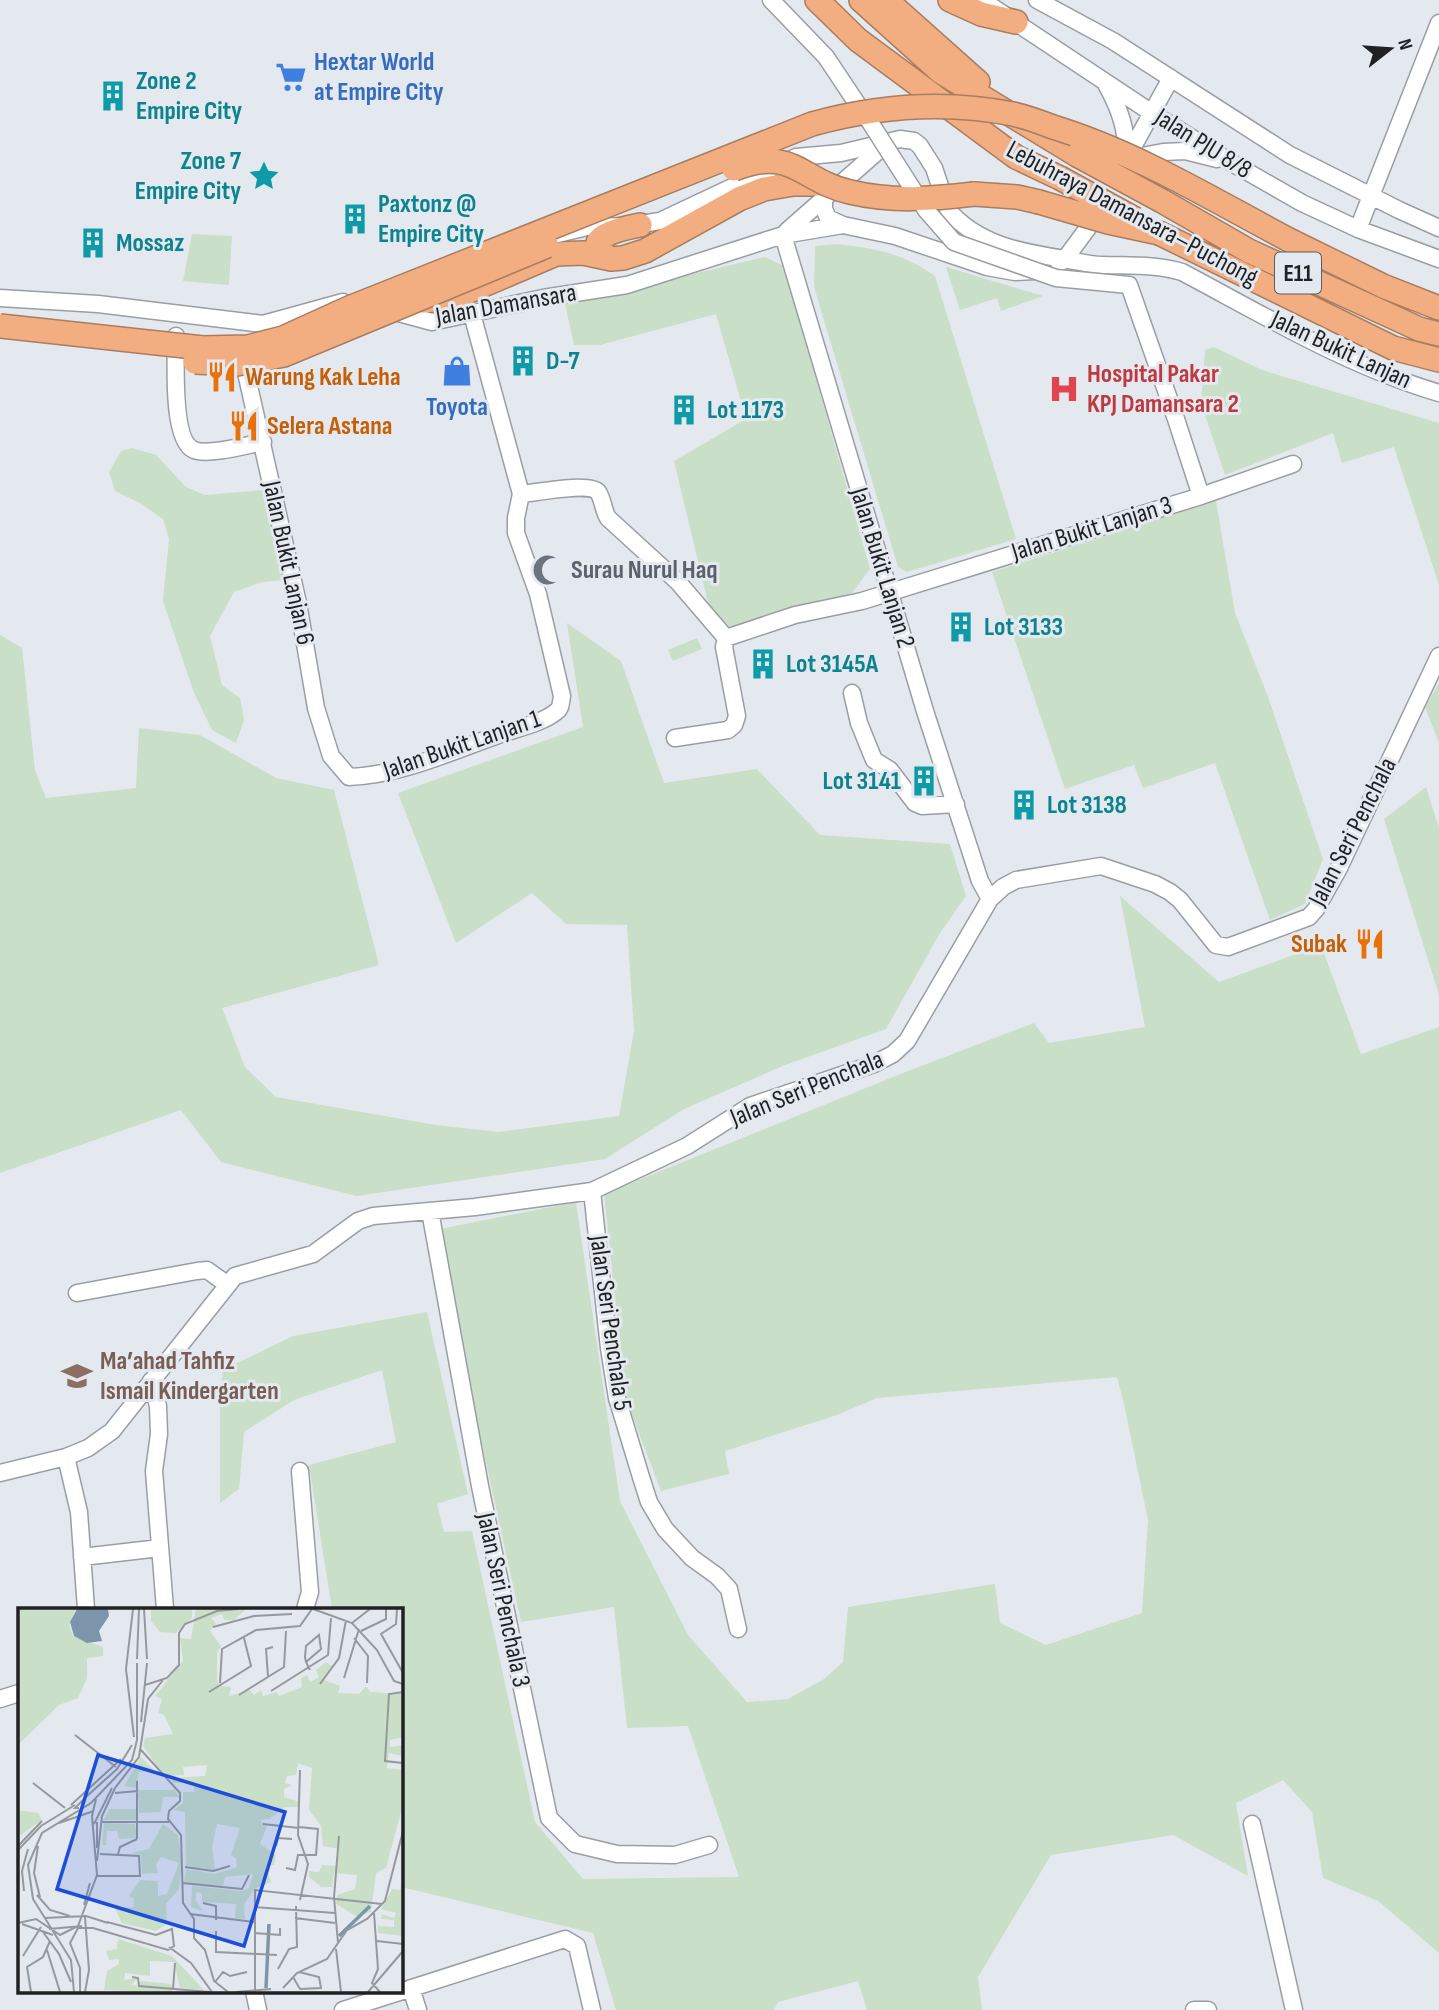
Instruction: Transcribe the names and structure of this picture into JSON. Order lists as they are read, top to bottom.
{
  "streets": {
    "highway": ["Lebuhraya Damansara–Puchong", "E11"],
    "street": [
      "Jalan PJU 8/8",
      "Jalan Damansara",
      "Jalan Bukit Lanjan",
      "Jalan Bukit Lanjan 3",
      "Jalan Bukit Lanjan 6",
      "Jalan Bukit Lanjan 2",
      "Jalan Bukit Lanjan 1",
      "Jalan Seri Penchala",
      "Jalan Seri Penchala 5",
      "Jalan Seri Penchala 3"
    ]
  },
  "crossings": [
    ["Jalan Damansara", "Jalan Bukit Lanjan 2"],
    ["Jalan Bukit Lanjan 3", "Jalan Bukit Lanjan 2"],
    ["Jalan Bukit Lanjan 6", "Jalan Bukit Lanjan 1"],
    ["Jalan Bukit Lanjan 2", "Jalan Seri Penchala"],
    ["Jalan Seri Penchala", "Jalan Seri Penchala 5"],
    ["Jalan Seri Penchala", "Jalan Seri Penchala 3"]
  ],
  "places": {
    "supermarket": ["Hextar World at Empire City"],
    "building": [
      "Zone 2 Empire City",
      "Paxtonz @ Empire City",
      "Mossaz",
      "D-7",
      "Lot 1173",
      "Lot 3133",
      "Lot 3145A",
      "Lot 3141",
      "Lot 3138"
    ],
    "place": ["Zone 7 Empire City"],
    "shop": ["Toyota"],
    "restaurant": ["Warung Kak Leha", "Selera Astana", "Subak"],
    "hospital": ["Hospital Pakar KPJ Damansara 2"],
    "mosque": ["Surau Nurul Haq"],
    "school or university": ["Ma’ahad Tahfiz Ismail Kindergarten"]
  },
  "north": "right"
}
